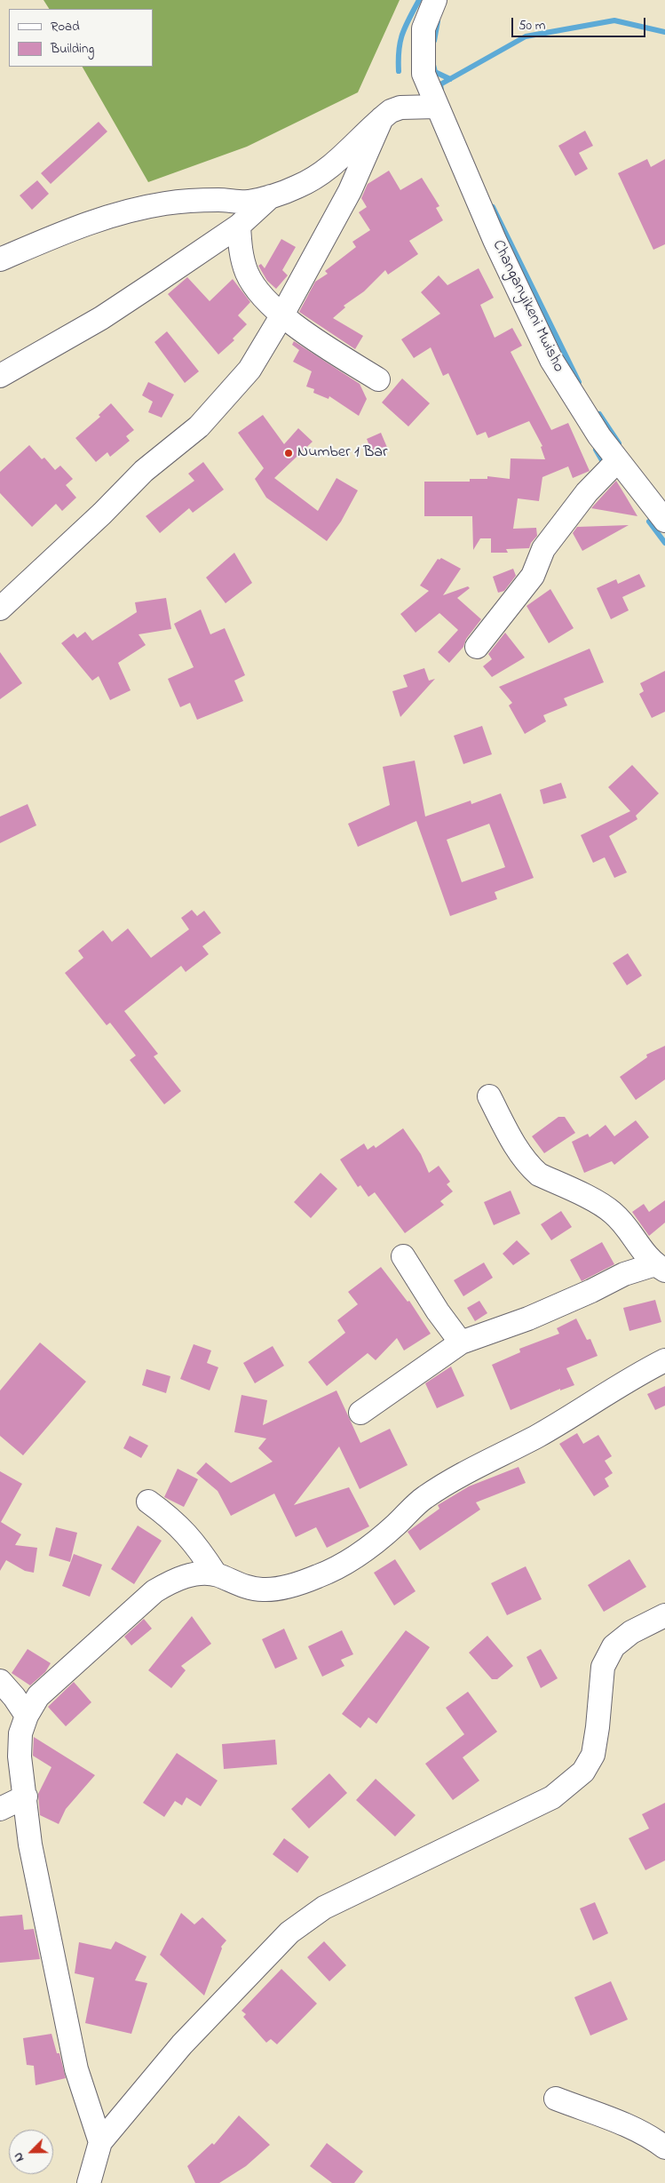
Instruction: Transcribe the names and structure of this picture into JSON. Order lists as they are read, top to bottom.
{
  "streets": {
    "street": ["Changanyikeni Mwisho"]
  },
  "places": ["Number 1 Bar"],
  "legend": ["Road", "Building"],
  "scale_bar": "50 m",
  "north": "bottom left"
}
